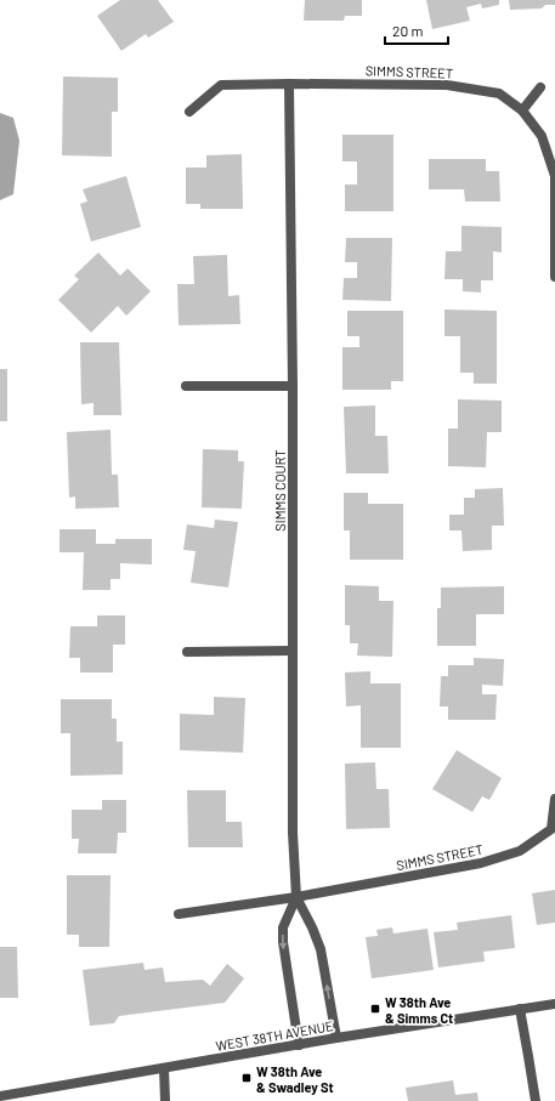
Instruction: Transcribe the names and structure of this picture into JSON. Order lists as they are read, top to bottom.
{
  "streets": {
    "street": ["SIMMS STREET", "SIMMS COURT", "WEST 38TH AVENUE"]
  },
  "crossings": [
    ["SIMMS STREET", "SIMMS COURT"],
    ["SIMMS COURT", "WEST 38TH AVENUE"]
  ],
  "places": {
    "transit": ["W 38th Ave & Simms Ct", "W 38th Ave & Swadley St"]
  },
  "scale_bar": "20 m"
}
